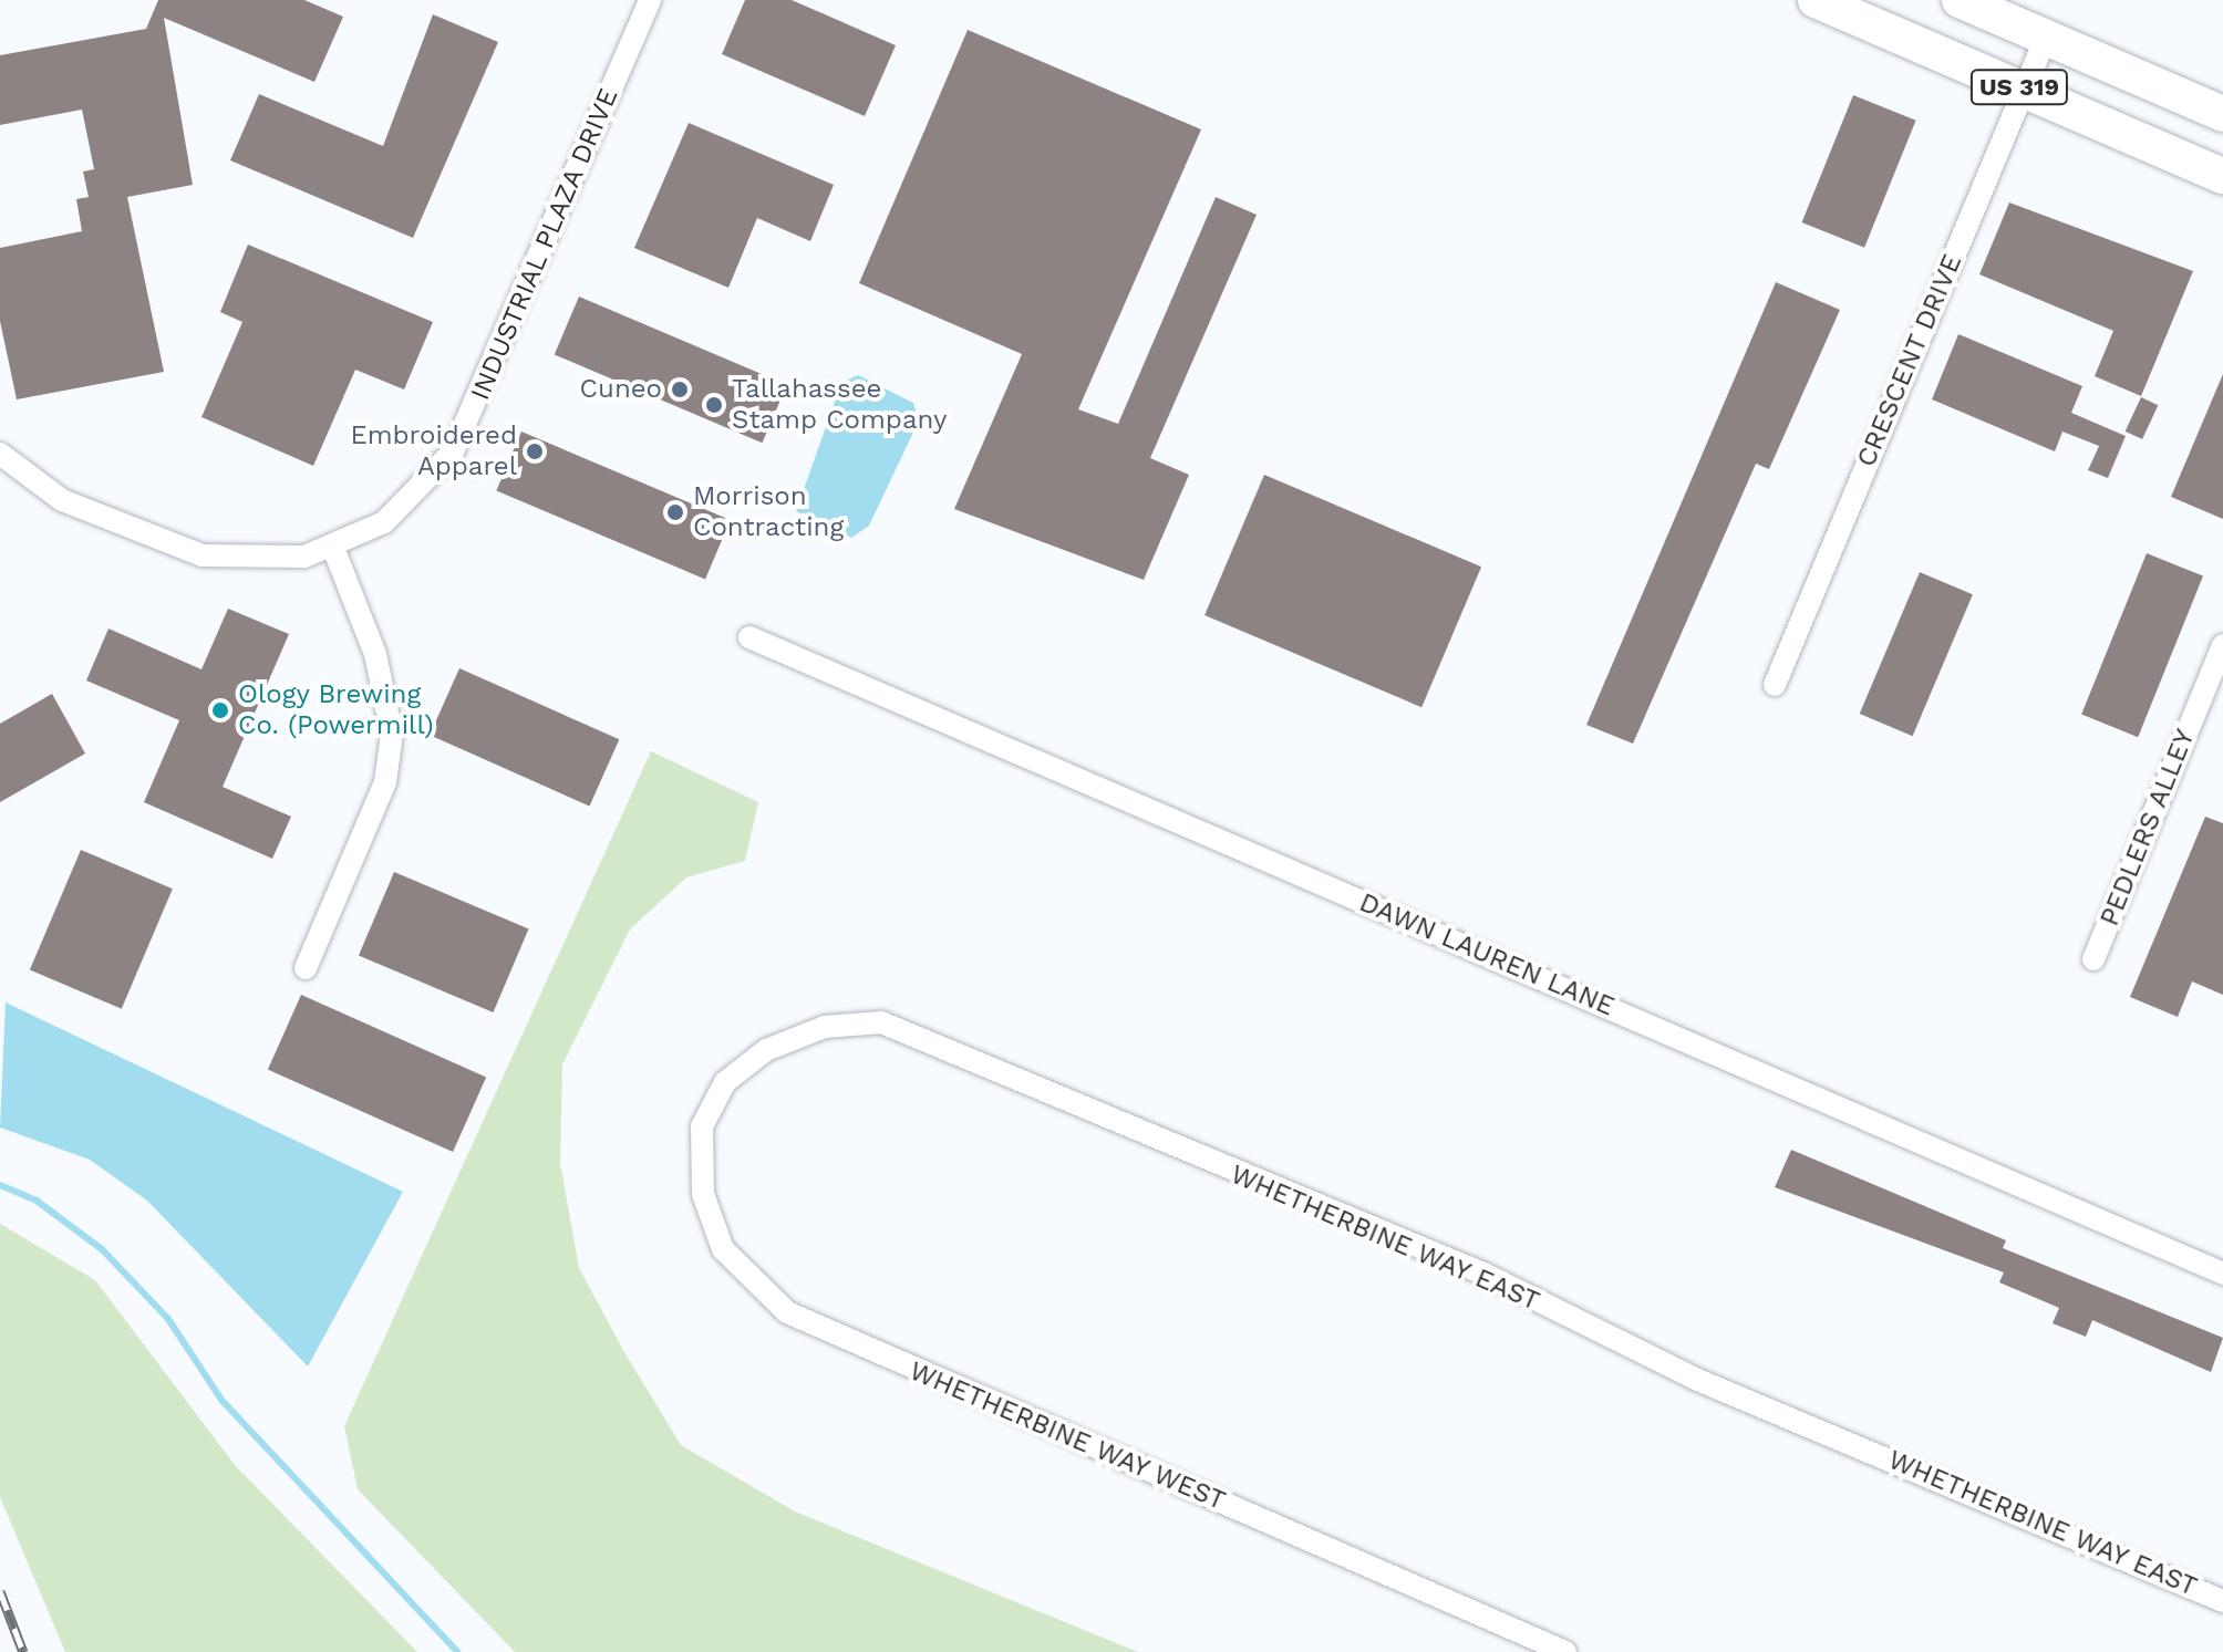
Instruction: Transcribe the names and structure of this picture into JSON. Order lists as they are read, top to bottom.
{
  "streets": {
    "main road": ["US 319"],
    "street": [
      "INDUSTRIAL PLAZA DRIVE",
      "CRESCENT DRIVE",
      "PEDLERS ALLEY",
      "DAWN LAUREN LANE",
      "WHETHERBINE WAY EAST",
      "WHETHERBINE WAY WEST"
    ]
  },
  "crossings": [
    ["US 319", "CRESCENT DRIVE"],
    ["WHETHERBINE WAY EAST", "WHETHERBINE WAY WEST"]
  ],
  "places": [
    "Cuneo",
    "Tallahassee Stamp Company",
    "Embroidered Apparel",
    "Morrison Contracting",
    "Ology Brewing Co. (Powermill)"
  ]
}
